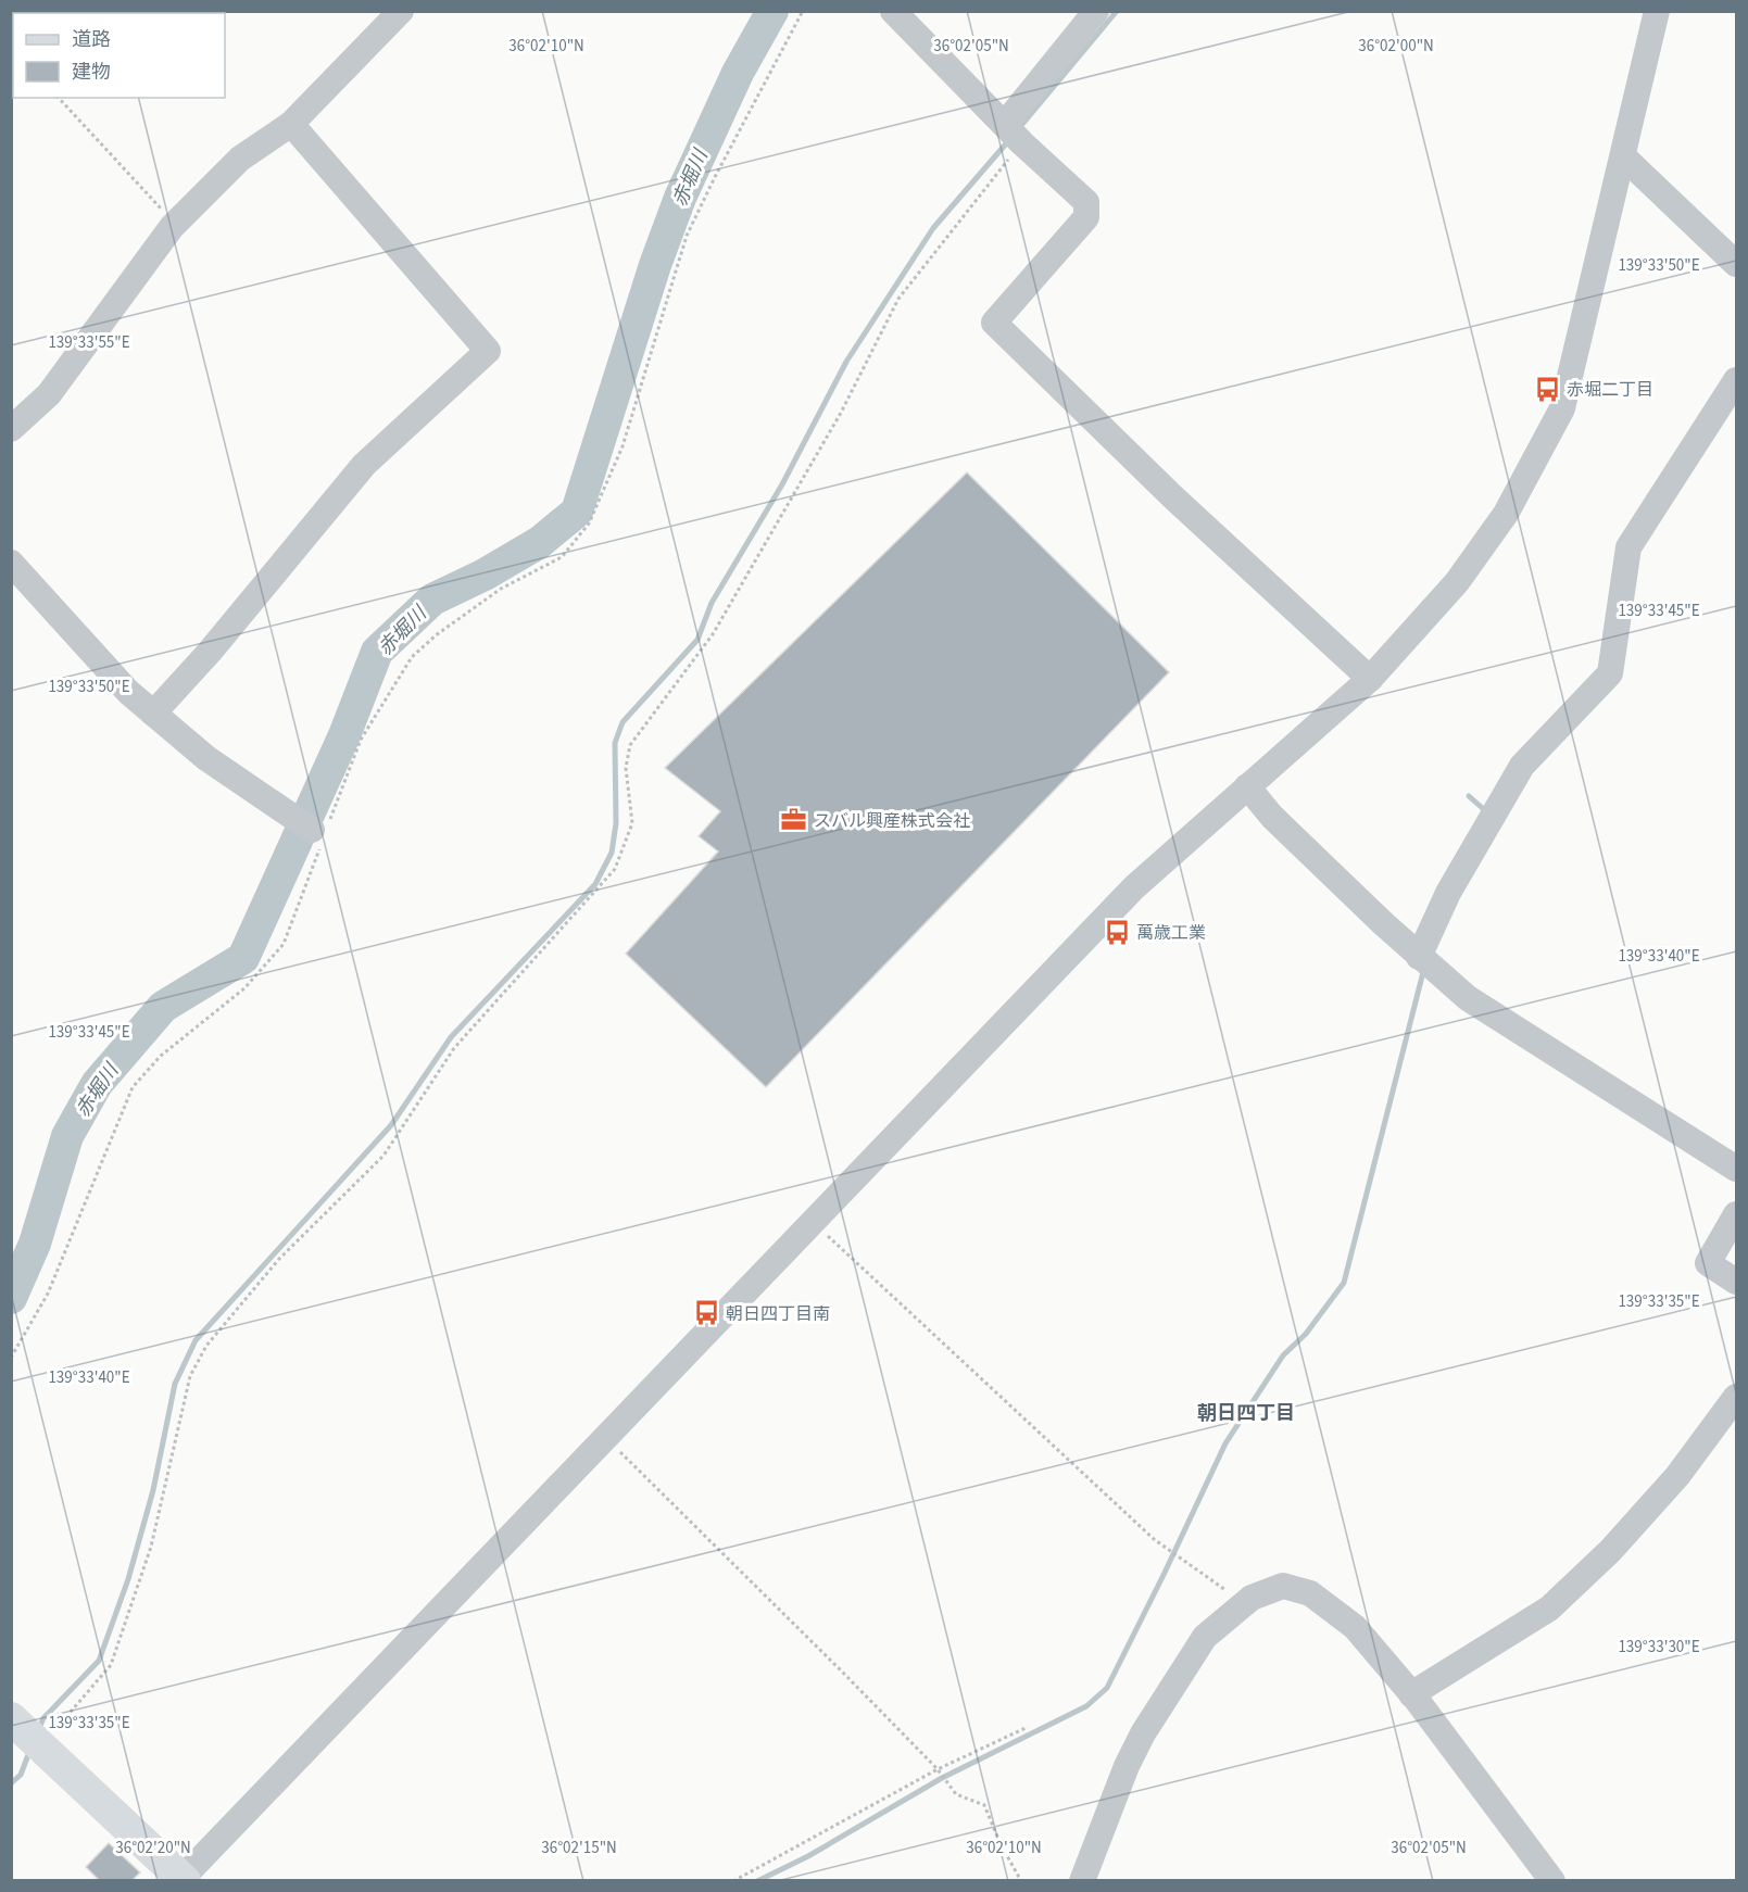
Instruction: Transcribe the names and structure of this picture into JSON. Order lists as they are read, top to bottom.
{
  "districts": ["朝日四丁目"],
  "water": ["赤堀川"],
  "places": {
    "bus stop": ["赤堀二丁目", "萬歳工業", "朝日四丁目南"],
    "office": ["スバル興産株式会社"]
  },
  "legend": ["道路", "建物"],
  "coordinates": [
    "36°02'10\"N",
    "36°02'05\"N",
    "36°02'00\"N",
    "139°33'50\"E",
    "139°33'55\"E",
    "139°33'45\"E",
    "139°33'40\"E",
    "139°33'35\"E",
    "139°33'30\"E",
    "36°02'20\"N",
    "36°02'15\"N"
  ]
}
